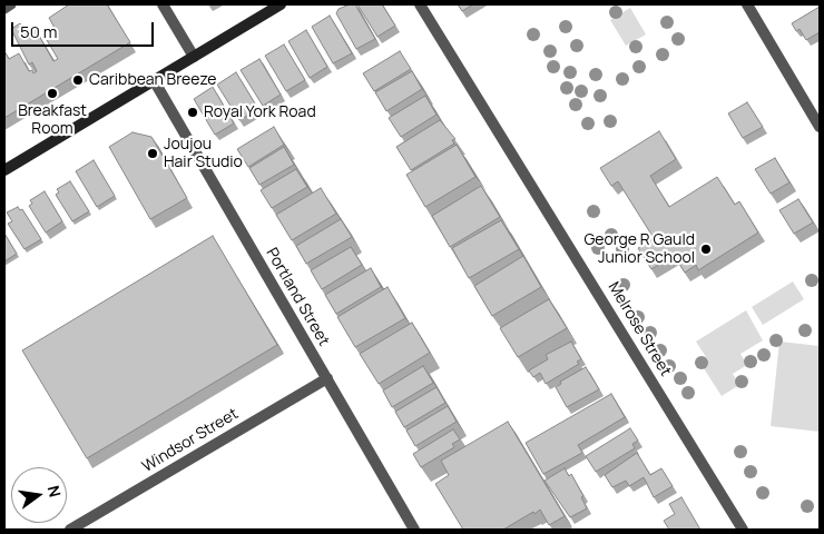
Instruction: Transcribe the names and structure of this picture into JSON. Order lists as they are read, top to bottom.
{
  "streets": {
    "street": ["Portland Street", "Melrose Street", "Windsor Street"]
  },
  "crossings": [
    ["Portland Street", "Windsor Street"]
  ],
  "places": [
    "Caribbean Breeze",
    "Breakfast Room",
    "Royal York Road",
    "Joujou Hair Studio",
    "George R Gauld Junior School"
  ],
  "scale_bar": "50 m",
  "north": "right"
}
